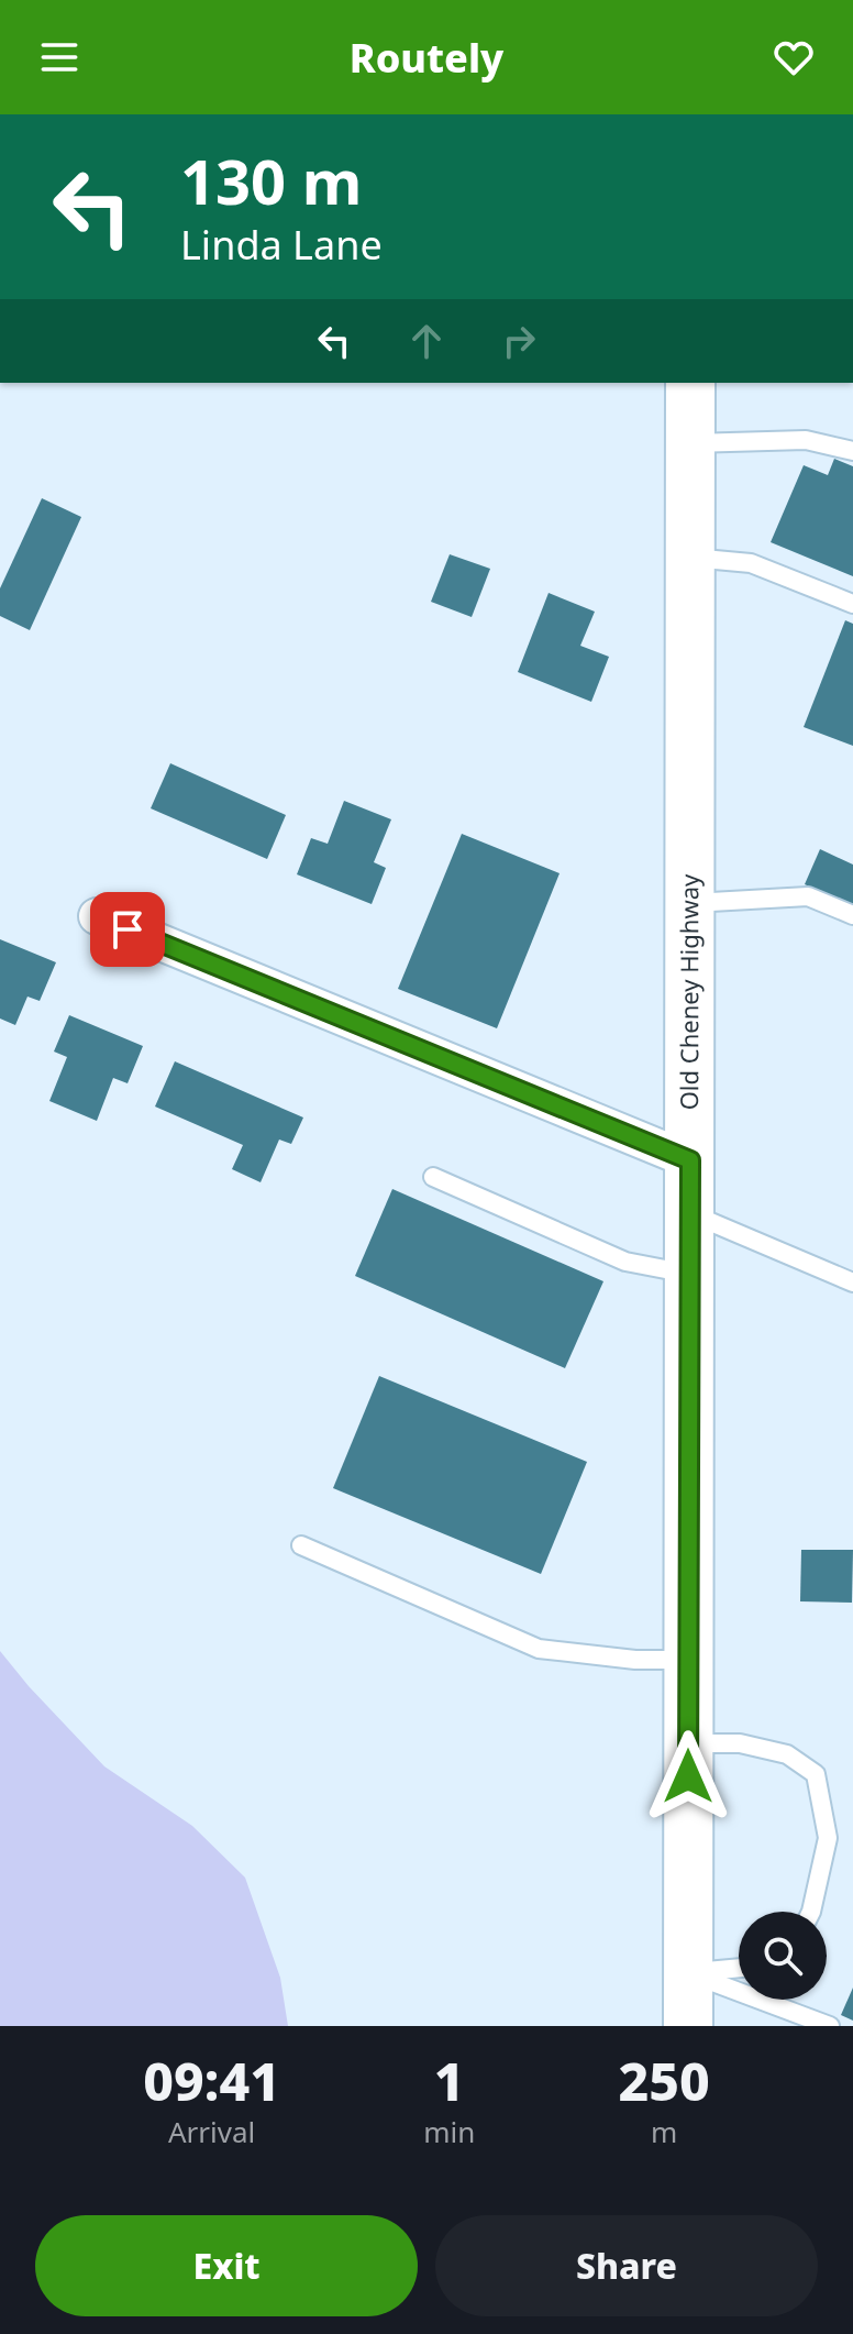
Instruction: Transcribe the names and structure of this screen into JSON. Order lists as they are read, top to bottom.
{
  "streets": {
    "street": ["Old Cheney Highway"]
  },
  "page": {
    "header": "Routely",
    "turn": ["130 m", "Linda Lane"],
    "eta": [
      "09:41",
      "Arrival",
      "1",
      "min",
      "250",
      "m"
    ],
    "buttons": ["Exit", "Share"]
  }
}
